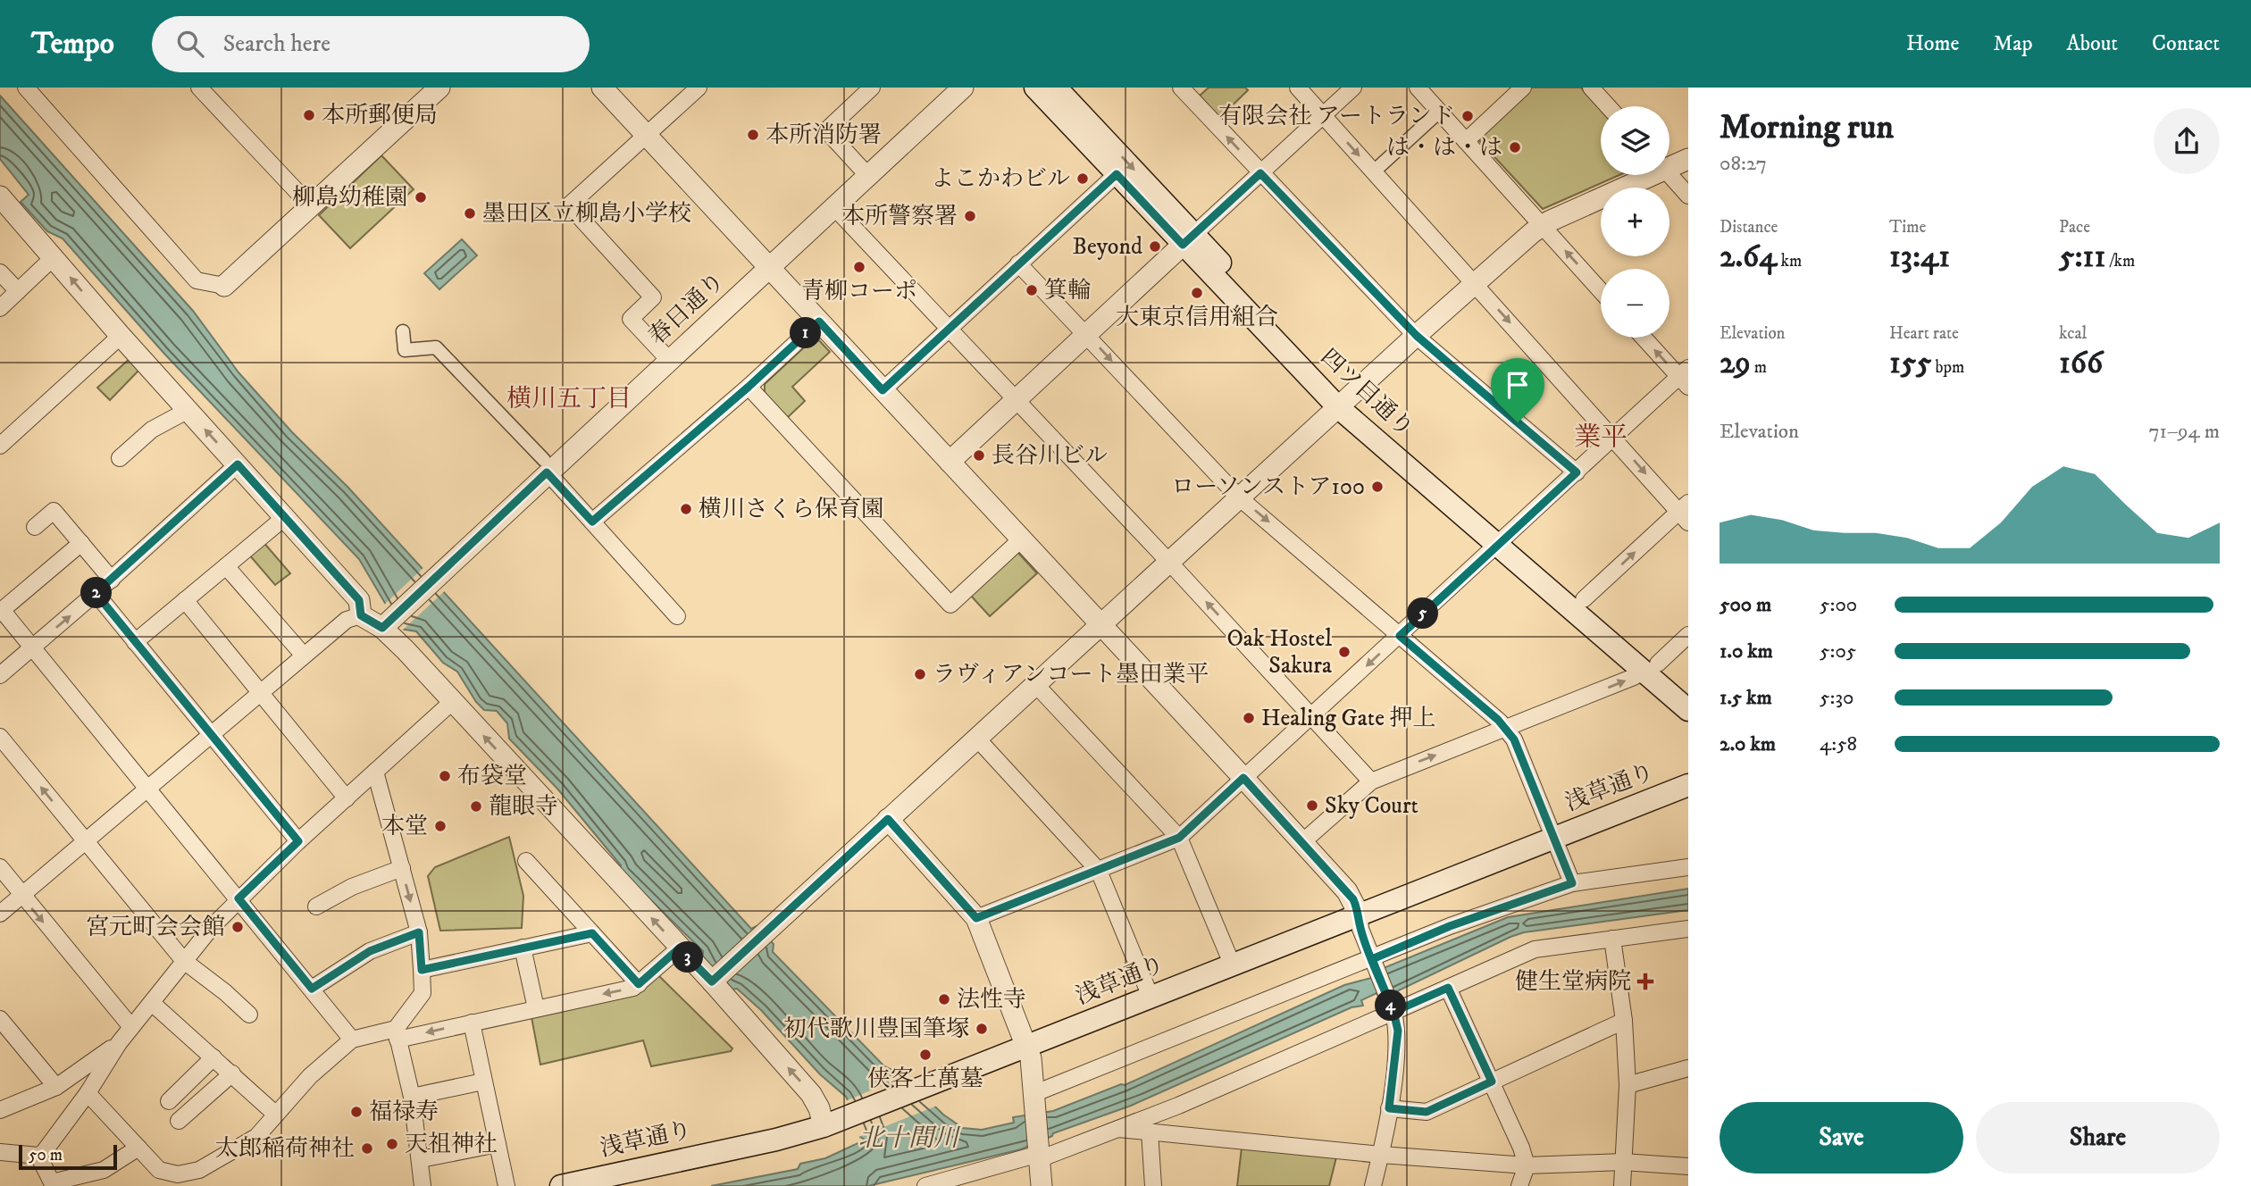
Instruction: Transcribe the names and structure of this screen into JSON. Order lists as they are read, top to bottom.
{
  "streets": {
    "main road": ["四ツ目通り", "浅草通り"],
    "street": ["春日通り"]
  },
  "districts": ["横川五丁目", "業平"],
  "water": ["北十間川"],
  "places": {
    "other": [
      "本所郵便局",
      "有限会社 アートランド",
      "本所消防署",
      "は・は・は",
      "よこかわビル",
      "柳島幼稚園",
      "墨田区立柳島小学校",
      "本所警察署",
      "Beyond",
      "青柳コーポ",
      "箕輪",
      "大東京信用組合",
      "長谷川ビル",
      "ローソンストア100",
      "横川さくら保育園",
      "Oak Hostel Sakura",
      "ラヴィアンコート墨田業平",
      "Healing Gate 押上",
      "布袋堂",
      "Sky Court",
      "龍眼寺",
      "本堂",
      "宮元町会会館",
      "法性寺",
      "初代歌川豊国筆塚",
      "侠客上萬墓",
      "福禄寿",
      "天祖神社",
      "太郎稲荷神社"
    ],
    "health": ["健生堂病院"]
  },
  "scale_bar": "50 m",
  "page": {
    "header": "Tempo",
    "search": "Search here",
    "nav": [
      "Home",
      "Map",
      "About",
      "Contact"
    ],
    "heading": ["Morning run", "08:27"],
    "map_buttons": ["+", "−"],
    "stats": [
      ["Distance", "2.64 km"],
      ["Time", "13:41"],
      ["Pace", "5:11 /km"],
      ["Elevation", "29 m"],
      ["Heart rate", "155 bpm"],
      ["kcal", "166"]
    ],
    "pins": [
      "1",
      "2",
      "5",
      "3",
      "4"
    ],
    "chart": ["Elevation", "71–94 m"],
    "list": [
      {
        "name": "500 m",
        "note": "5:00"
      },
      {
        "name": "1.0 km",
        "note": "5:05"
      },
      {
        "name": "1.5 km",
        "note": "5:30"
      },
      {
        "name": "2.0 km",
        "note": "4:58"
      }
    ],
    "buttons": ["Save", "Share"],
    "scale": "50 m"
  }
}
